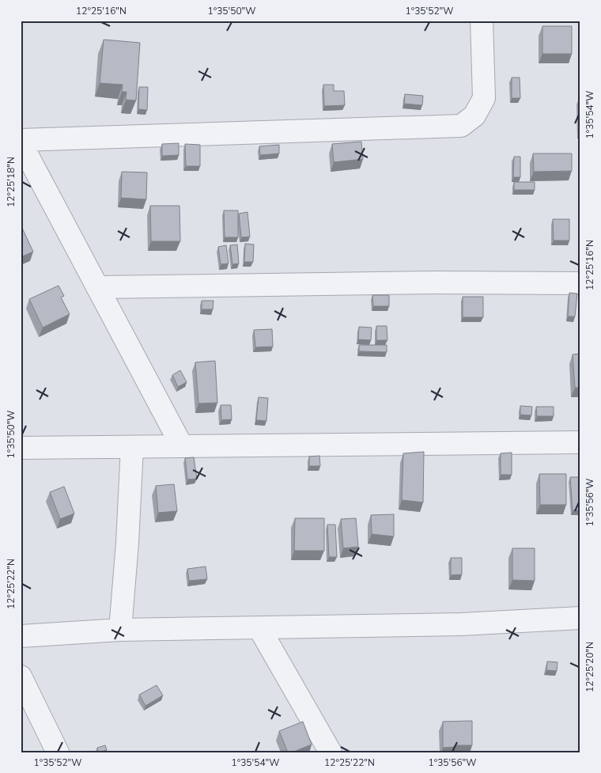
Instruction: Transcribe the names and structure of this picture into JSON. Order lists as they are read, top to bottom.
{
  "coordinates": [
    "12°25'16\"N",
    "1°35'50\"W",
    "1°35'52\"W",
    "1°35'54\"W",
    "12°25'18\"N",
    "1°35'56\"W",
    "12°25'22\"N",
    "12°25'20\"N"
  ]
}
